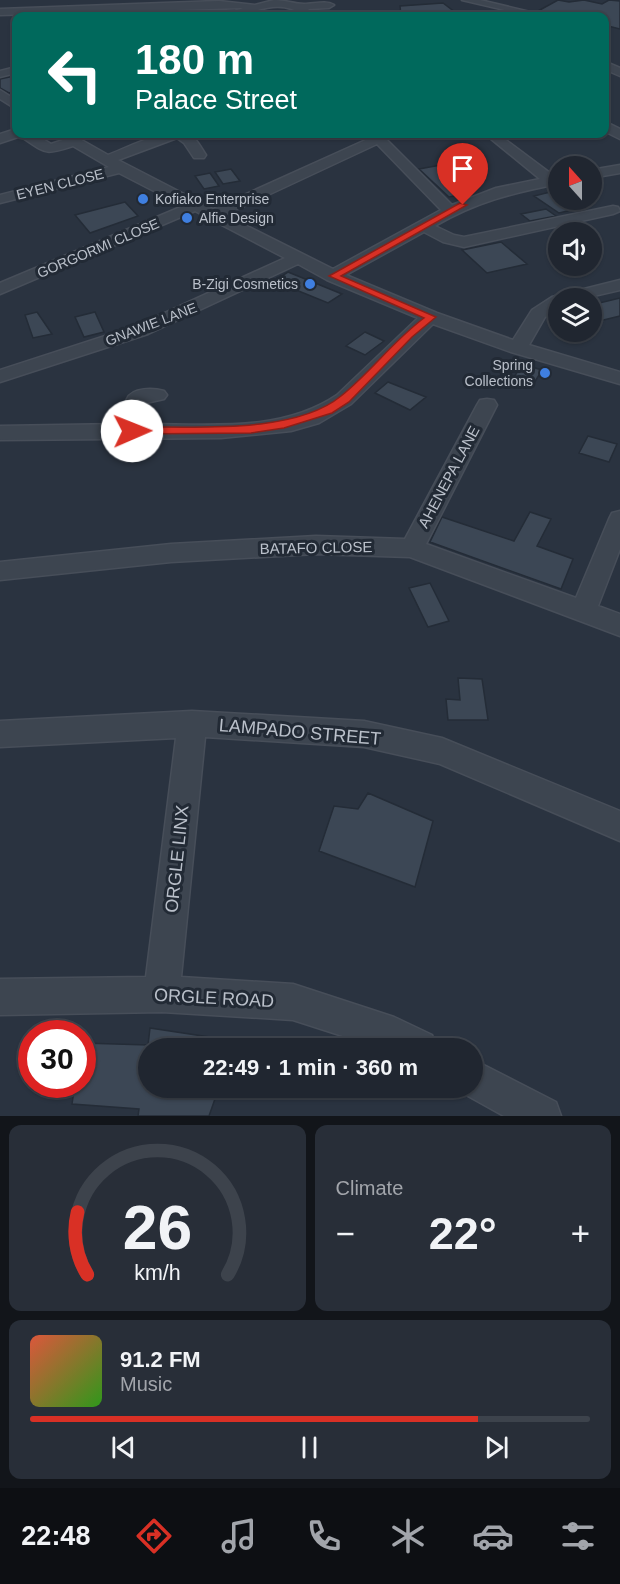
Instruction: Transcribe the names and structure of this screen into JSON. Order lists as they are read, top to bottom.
{
  "streets": {
    "street": [
      "EYEN CLOSE",
      "GORGORMI CLOSE",
      "GNAWIE LANE",
      "AHENEPA LANE",
      "BATAFO CLOSE",
      "LAMPADO STREET",
      "ORGLE LINX",
      "ORGLE ROAD"
    ]
  },
  "crossings": [
    ["AHENEPA LANE", "BATAFO CLOSE"],
    ["LAMPADO STREET", "ORGLE LINX"],
    ["ORGLE LINX", "ORGLE ROAD"]
  ],
  "places": [
    "Kofiako Enterprise",
    "Alfie Design",
    "B-Zigi Cosmetics",
    "Spring Collections"
  ],
  "north": "top",
  "page": {
    "turn": ["180 m", "Palace Street"],
    "limit": "30",
    "trip": "22:49 · 1 min · 360 m",
    "tile": "Climate",
    "heat": ["−", "22°", "+"],
    "song": ["91.2 FM", "Music"],
    "tabs": "22:48",
    "gauge": ["26", "km/h"]
  }
}
